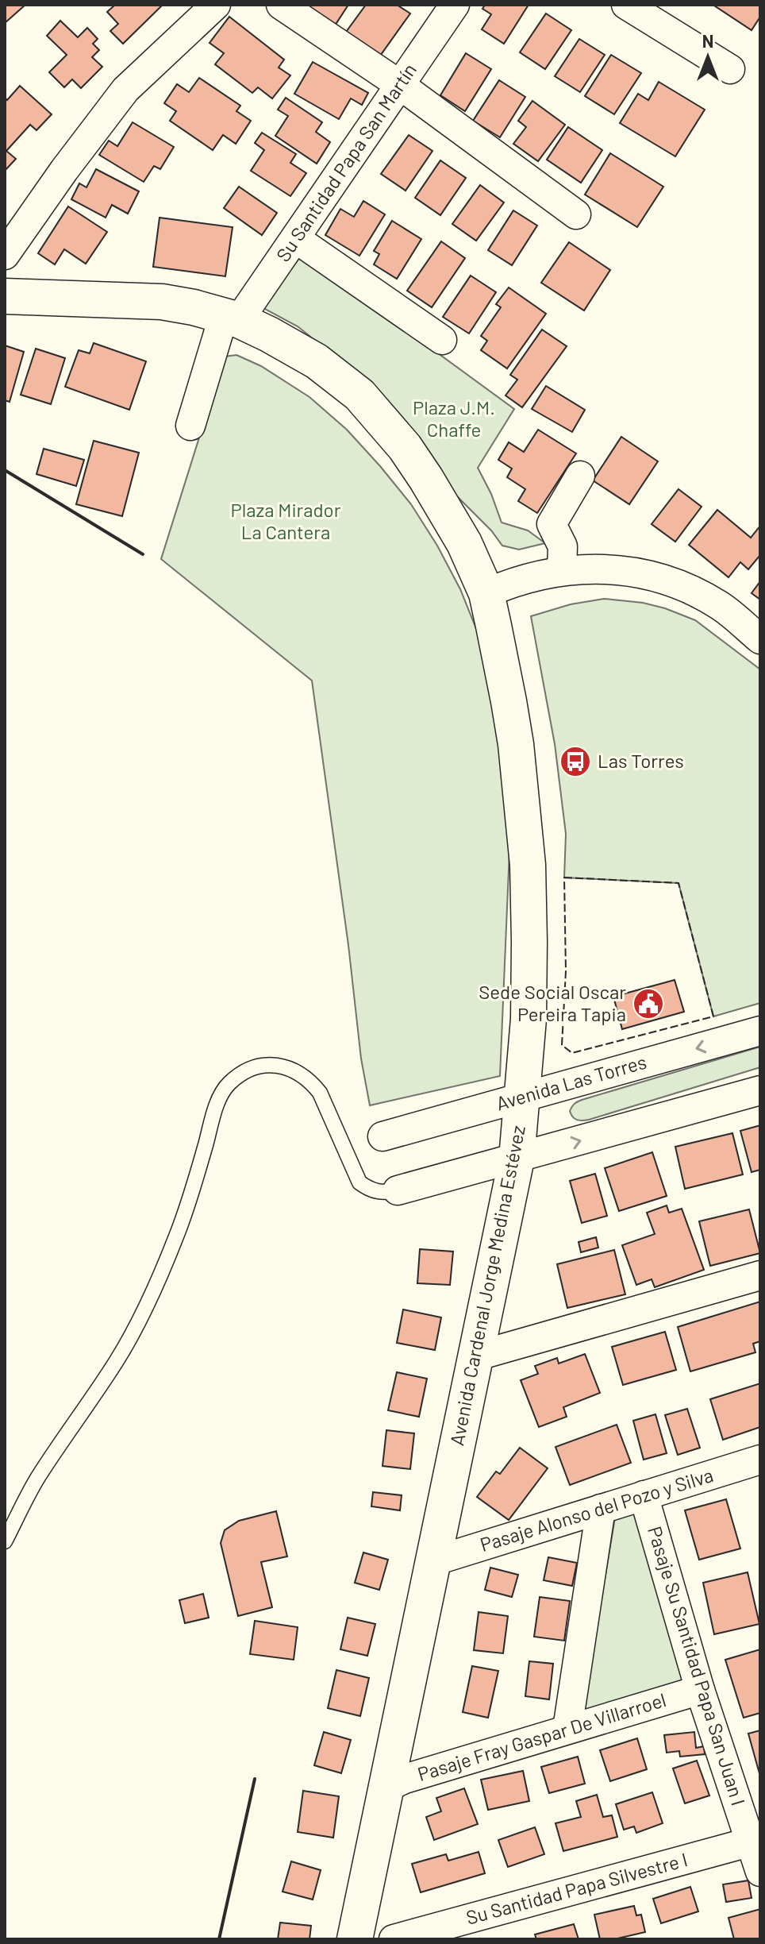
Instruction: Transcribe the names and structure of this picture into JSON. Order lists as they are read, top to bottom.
{
  "streets": {
    "street": [
      "Su Santidad Papa San Martín",
      "Avenida Las Torres",
      "Avenida Cardenal Jorge Medina Estévez",
      "Pasaje Alonso del Pozo y Silva",
      "Pasaje Su Santidad Papa San Juan I",
      "Pasaje Fray Gaspar De Villarroel",
      "Su Santidad Papa Silvestre I"
    ]
  },
  "crossings": [
    ["Su Santidad Papa San Martín", "Avenida Cardenal Jorge Medina Estévez"],
    ["Avenida Las Torres", "Avenida Cardenal Jorge Medina Estévez"],
    ["Avenida Cardenal Jorge Medina Estévez", "Pasaje Alonso del Pozo y Silva"],
    ["Avenida Cardenal Jorge Medina Estévez", "Pasaje Fray Gaspar De Villarroel"],
    ["Pasaje Alonso del Pozo y Silva", "Pasaje Su Santidad Papa San Juan I"],
    ["Pasaje Su Santidad Papa San Juan I", "Pasaje Fray Gaspar De Villarroel"],
    ["Pasaje Su Santidad Papa San Juan I", "Su Santidad Papa Silvestre I"]
  ],
  "parks": ["Plaza J.M. Chaffe", "Plaza Mirador La Cantera"],
  "places": {
    "bus stop": ["Las Torres"],
    "public building": ["Sede Social Oscar Pereira Tapia"]
  },
  "north": "top"
}
